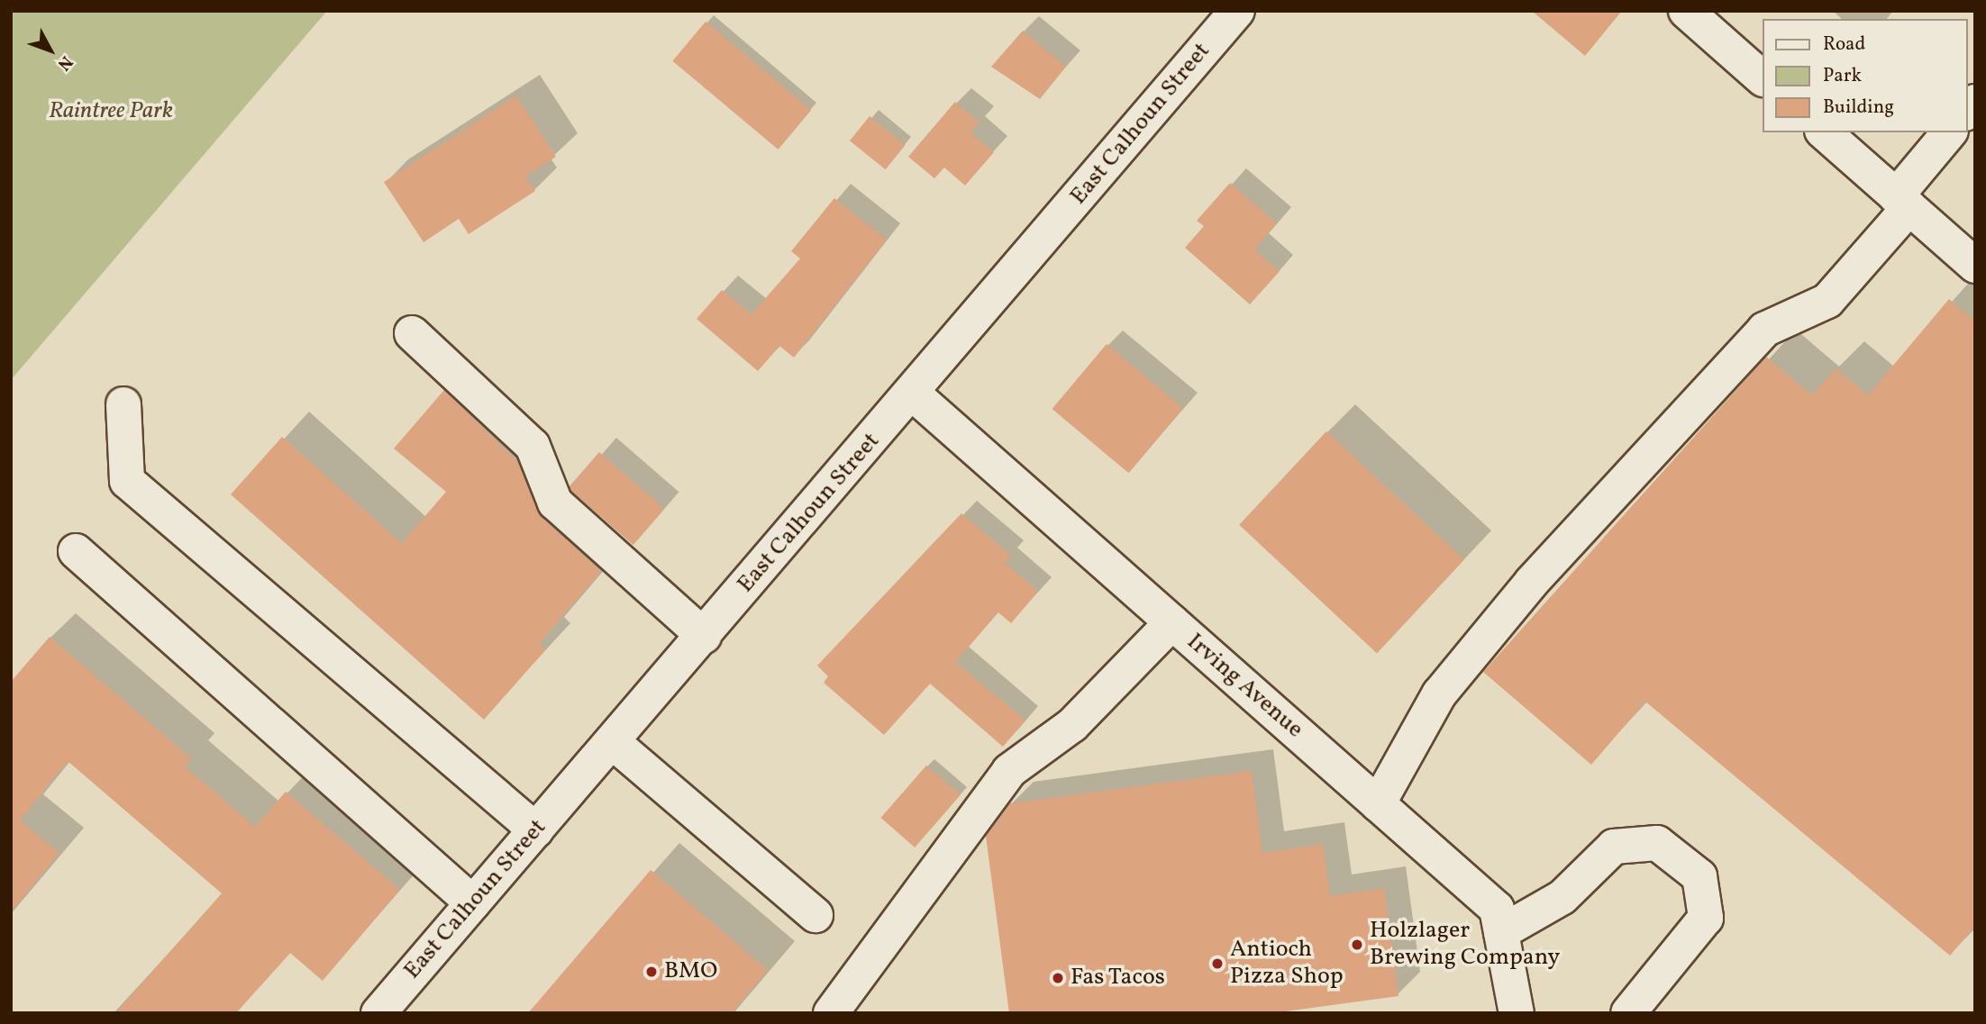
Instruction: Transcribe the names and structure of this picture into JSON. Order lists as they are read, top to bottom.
{
  "streets": {
    "street": ["East Calhoun Street", "Irving Avenue"]
  },
  "crossings": [
    ["East Calhoun Street", "Irving Avenue"]
  ],
  "parks": ["Raintree Park"],
  "places": [
    "Holzlager Brewing Company",
    "Antioch Pizza Shop",
    "BMO",
    "Fas Tacos"
  ],
  "legend": ["Road", "Park", "Building"],
  "north": "bottom right"
}
